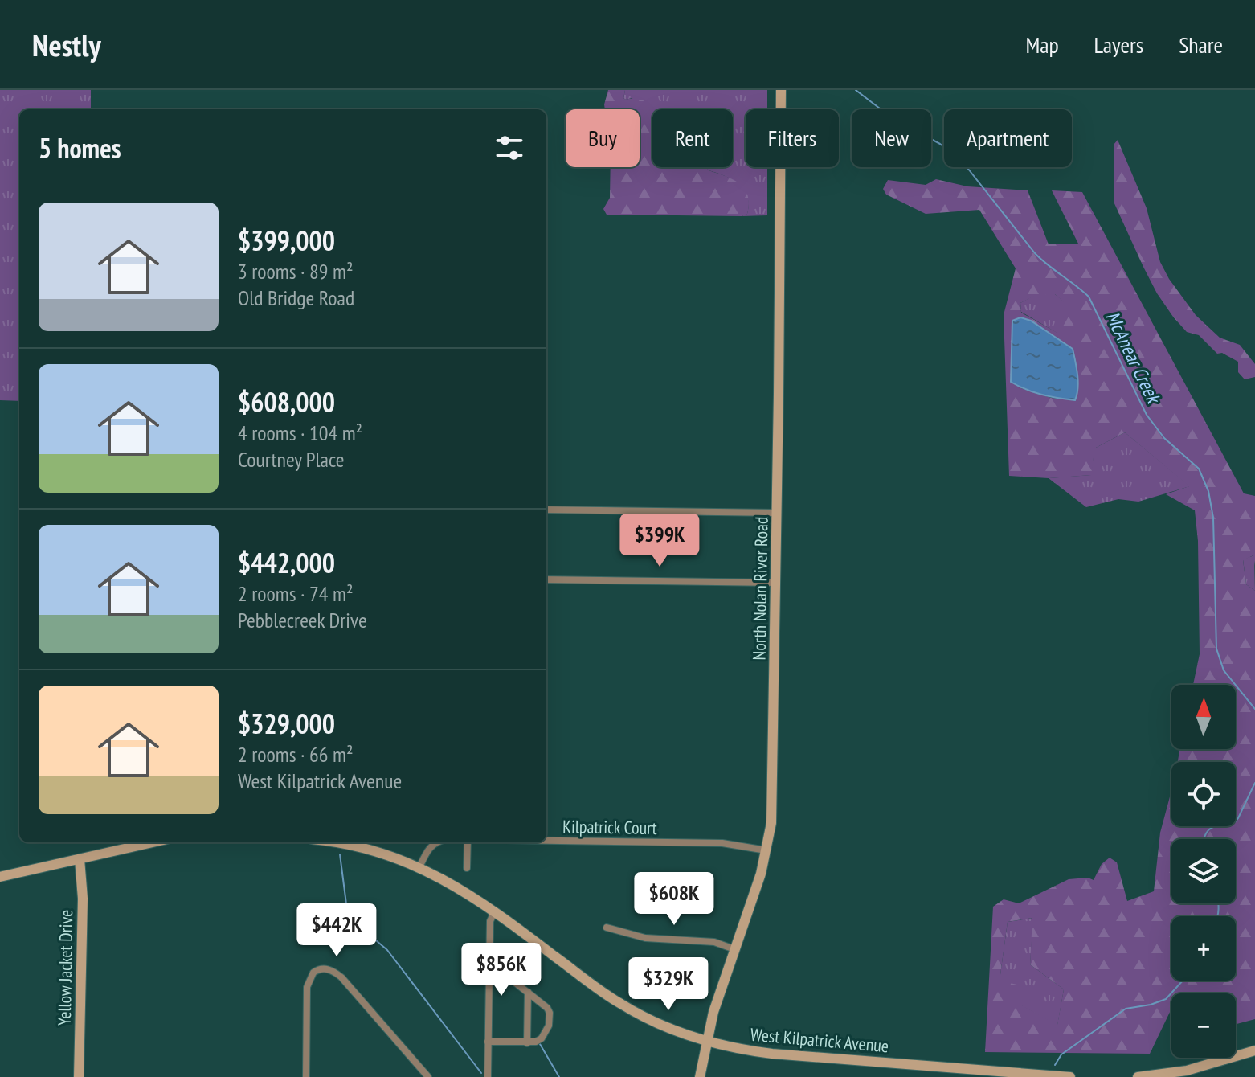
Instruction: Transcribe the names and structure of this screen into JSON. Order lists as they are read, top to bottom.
{
  "streets": {
    "main road": ["North Nolan River Road", "Yellow Jacket Drive", "West Kilpatrick Avenue"],
    "street": ["Kilpatrick Court"]
  },
  "crossings": [
    ["North Nolan River Road", "Kilpatrick Court"],
    ["North Nolan River Road", "West Kilpatrick Avenue"]
  ],
  "water": ["McAnear Creek"],
  "north": "top",
  "page": {
    "header": "Nestly",
    "nav": ["Map", "Layers", "Share"],
    "chip": [
      "Buy",
      "Rent",
      "Filters",
      "New",
      "Apartment"
    ],
    "heading": "5 homes",
    "list": [
      {
        "name": "$399,000",
        "note": "3 rooms · 89 m² · Old Bridge Road"
      },
      {
        "name": "$608,000",
        "note": "4 rooms · 104 m² · Courtney Place"
      },
      {
        "name": "$442,000",
        "note": "2 rooms · 74 m² · Pebblecreek Drive"
      },
      {
        "name": "$329,000",
        "note": "2 rooms · 66 m² · West Kilpatrick Avenue"
      }
    ],
    "price": [
      "$399K",
      "$608K",
      "$442K",
      "$856K",
      "$329K"
    ],
    "map_buttons": ["+", "−"]
  }
}
